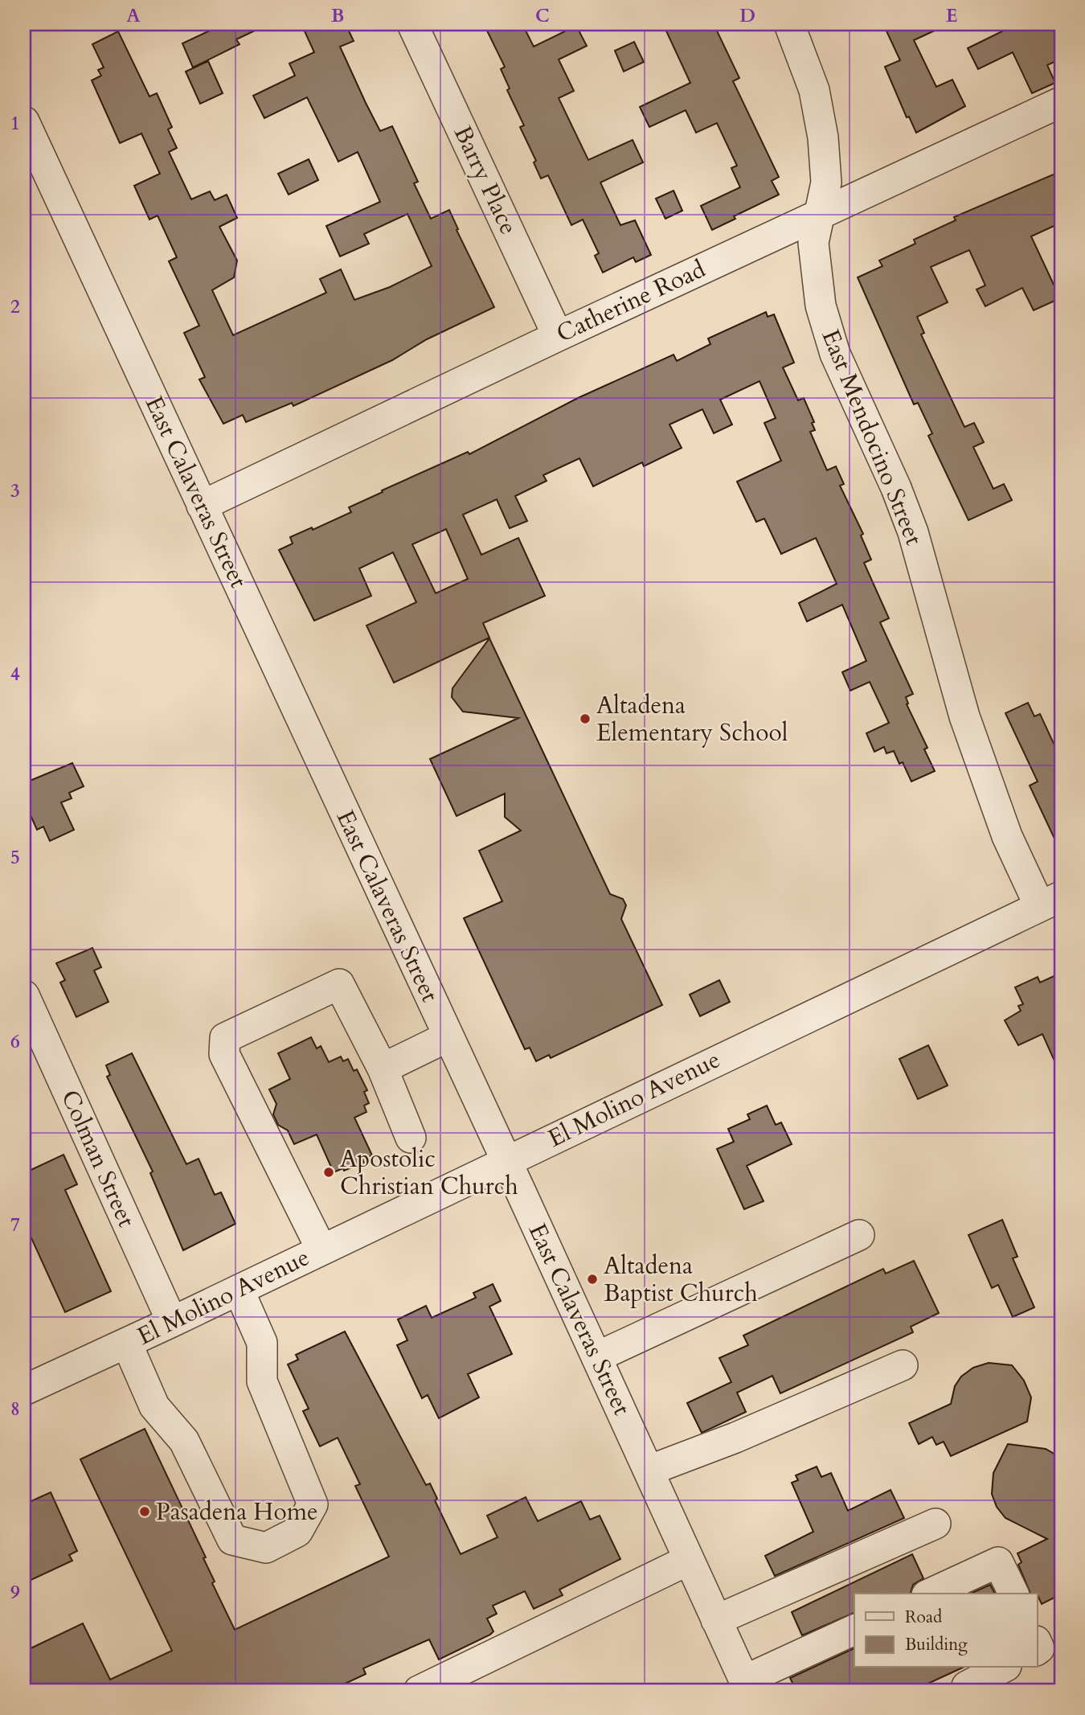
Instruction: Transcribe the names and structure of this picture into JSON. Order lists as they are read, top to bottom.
{
  "streets": {
    "street": [
      "Barry Place",
      "Catherine Road",
      "East Mendocino Street",
      "East Calaveras Street",
      "El Molino Avenue",
      "Colman Street"
    ]
  },
  "crossings": [
    ["Barry Place", "Catherine Road"],
    ["Catherine Road", "East Mendocino Street"],
    ["Catherine Road", "East Calaveras Street"],
    ["East Mendocino Street", "El Molino Avenue"],
    ["East Calaveras Street", "El Molino Avenue"],
    ["El Molino Avenue", "Colman Street"]
  ],
  "places": [
    "Altadena Elementary School",
    "Apostolic Christian Church",
    "Altadena Baptist Church",
    "Pasadena Home"
  ],
  "legend": ["Road", "Building"],
  "grid": {
    "columns": [
      "A",
      "B",
      "C",
      "D",
      "E"
    ],
    "rows": [
      "1",
      "2",
      "3",
      "4",
      "5",
      "6",
      "7",
      "8",
      "9"
    ]
  }
}
